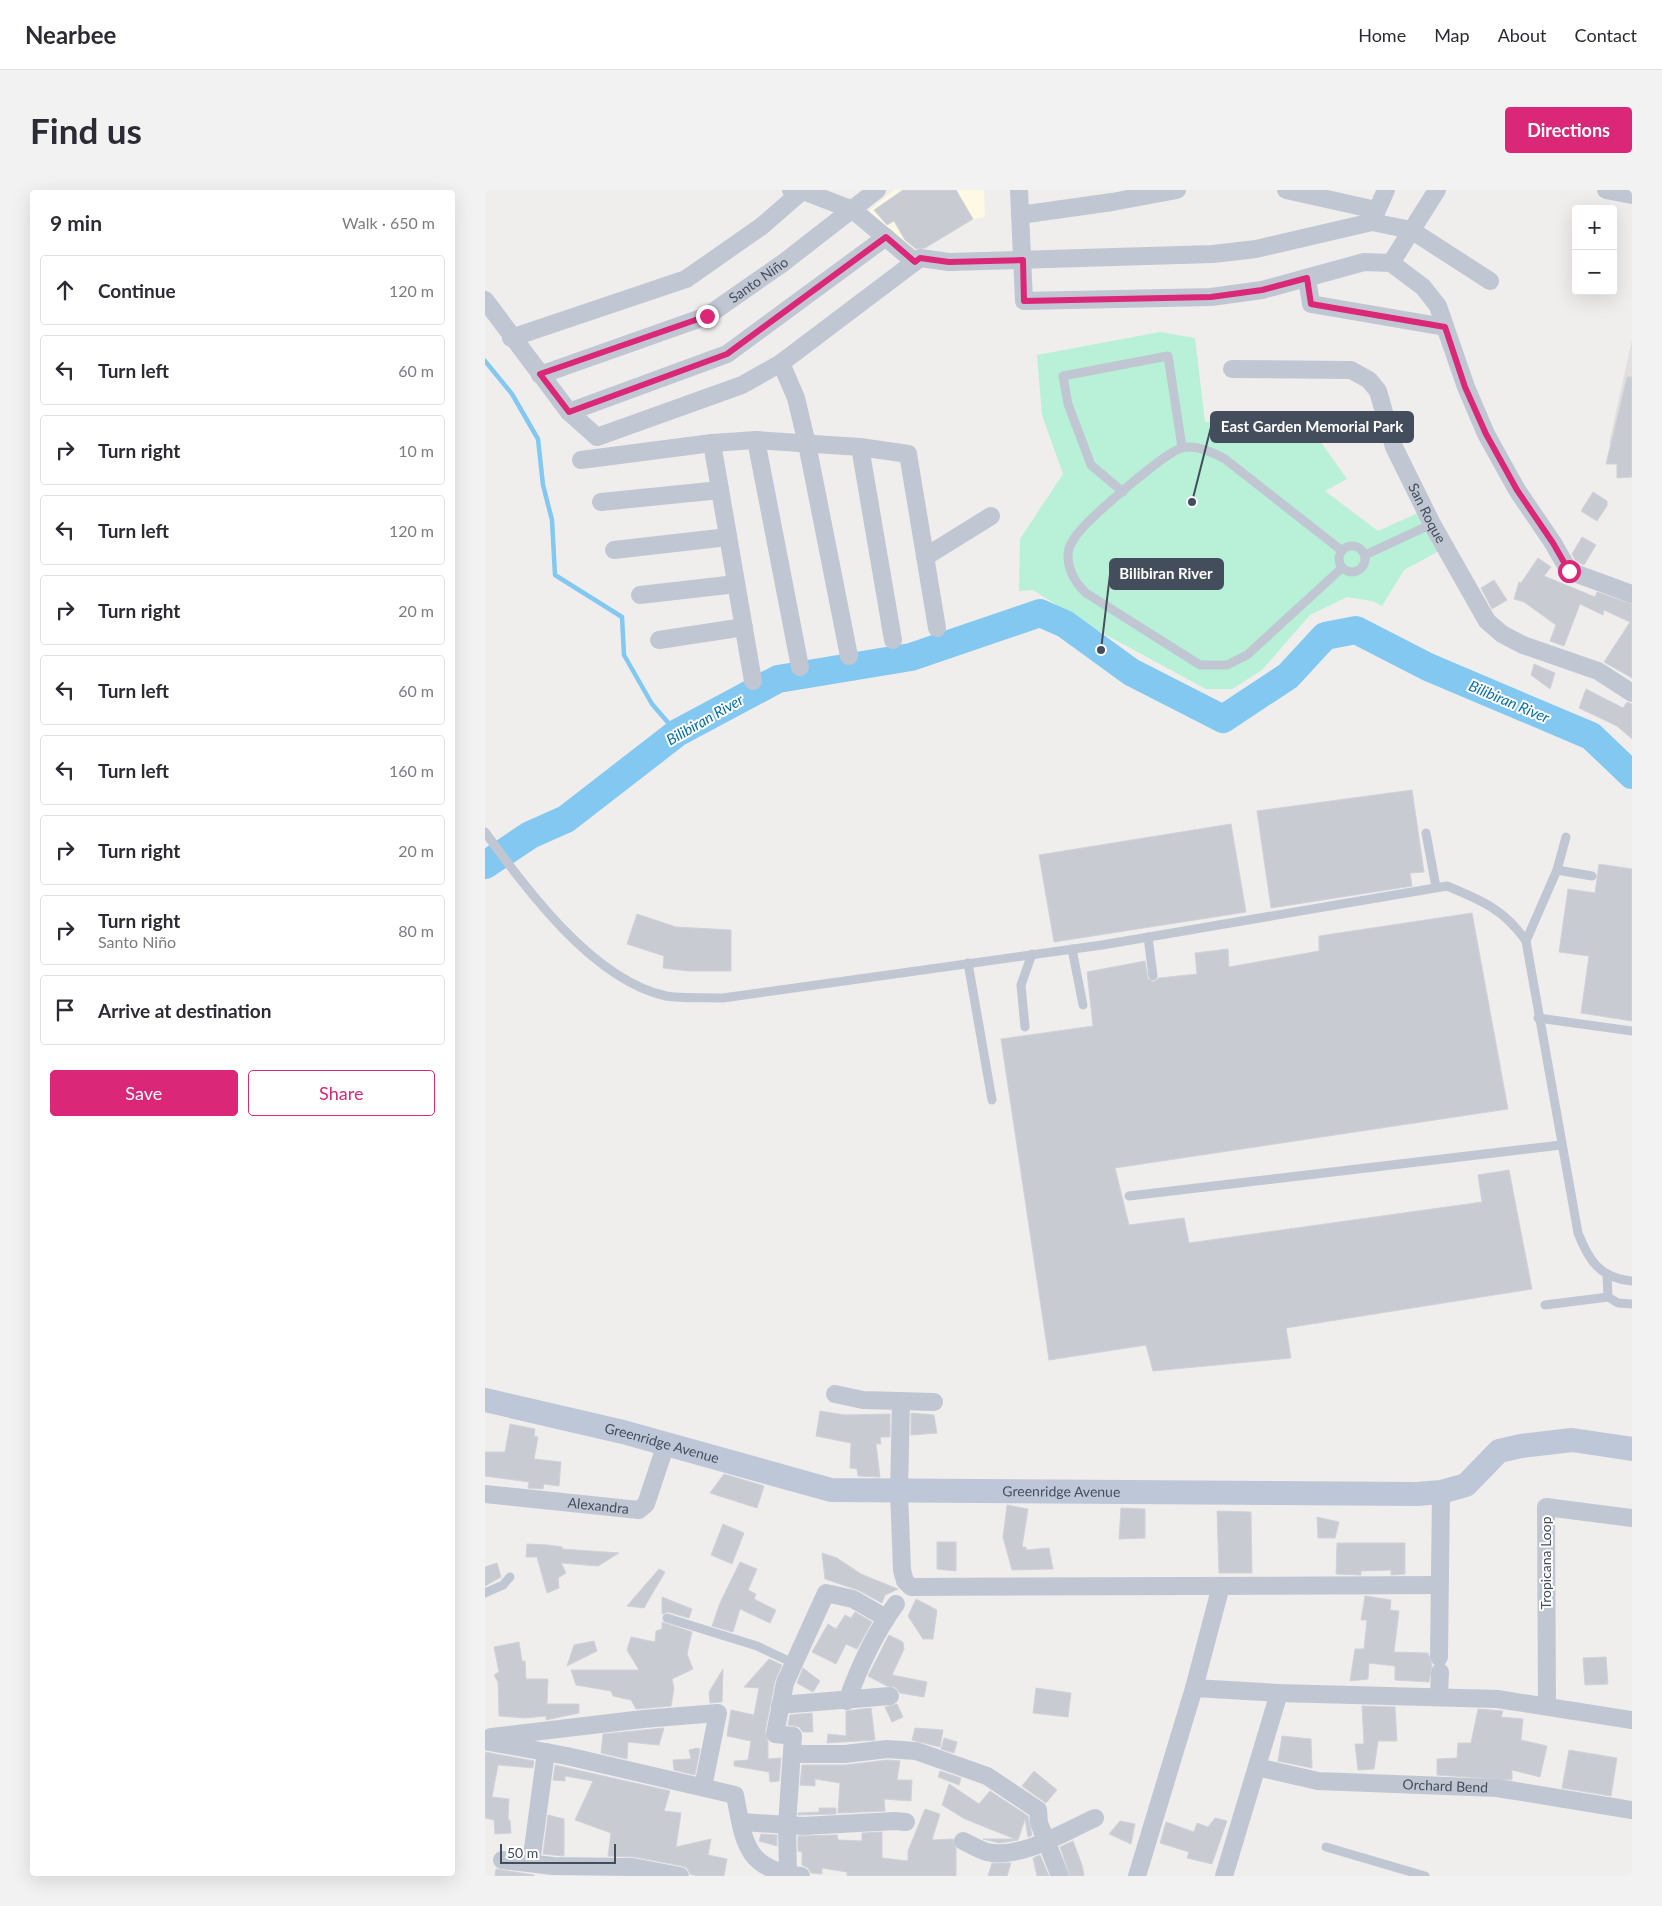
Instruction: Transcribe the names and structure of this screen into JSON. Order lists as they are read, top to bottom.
{
  "streets": {
    "street": [
      "Santo Niño",
      "San Roque",
      "Greenridge Avenue",
      "Alexandra",
      "Tropicana Loop",
      "Orchard Bend"
    ]
  },
  "crossings": [
    ["Greenridge Avenue", "Alexandra"]
  ],
  "water": ["Bilibiran River"],
  "places": ["East Garden Memorial Park", "Bilibiran River"],
  "scale_bar": "50 m",
  "page": {
    "header": "Nearbee",
    "nav": [
      "Home",
      "Map",
      "About",
      "Contact"
    ],
    "buttons": [
      "Directions",
      ["Save", "Share"]
    ],
    "title": "Find us",
    "heading": ["9 min", "Walk · 650 m"],
    "map_buttons": ["+", "−"],
    "list": [
      ["Continue", "120 m"],
      ["Turn left", "60 m"],
      ["Turn right", "10 m"],
      ["Turn left", "120 m"],
      ["Turn right", "20 m"],
      ["Turn left", "60 m"],
      ["Turn left", "160 m"],
      ["Turn right", "20 m"],
      ["Turn right", "Santo Niño", "80 m"],
      "Arrive at destination"
    ],
    "scale": "50 m"
  }
}
